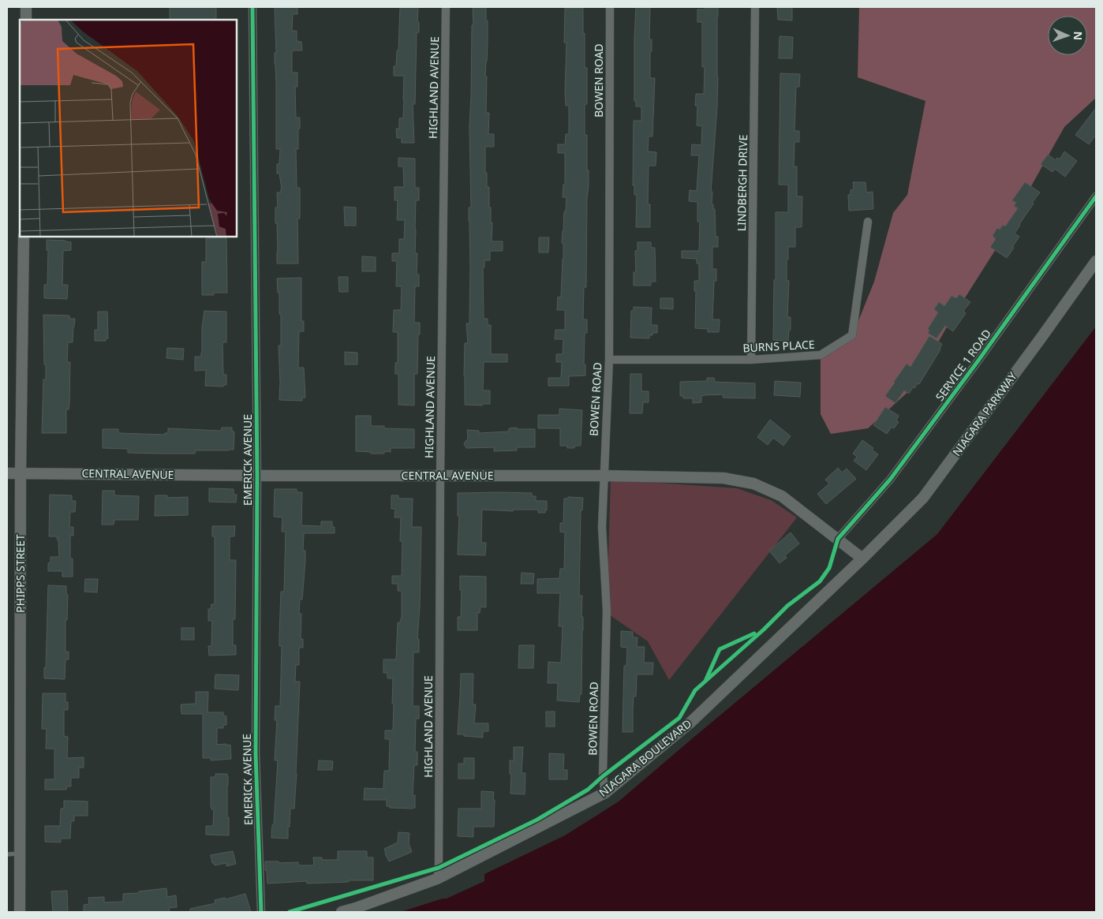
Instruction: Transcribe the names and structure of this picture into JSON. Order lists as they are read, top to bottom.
{
  "streets": {
    "main road": [
      "NIAGARA PARKWAY",
      "CENTRAL AVENUE",
      "PHIPPS STREET",
      "NIAGARA BOULEVARD"
    ],
    "street": [
      "BOWEN ROAD",
      "HIGHLAND AVENUE",
      "LINDBERGH DRIVE",
      "BURNS PLACE",
      "SERVICE 1 ROAD",
      "EMERICK AVENUE"
    ]
  },
  "crossings": [
    ["BOWEN ROAD", "BURNS PLACE"],
    ["BOWEN ROAD", "CENTRAL AVENUE"],
    ["BOWEN ROAD", "NIAGARA BOULEVARD"],
    ["HIGHLAND AVENUE", "CENTRAL AVENUE"],
    ["HIGHLAND AVENUE", "NIAGARA BOULEVARD"],
    ["LINDBERGH DRIVE", "BURNS PLACE"],
    ["SERVICE 1 ROAD", "CENTRAL AVENUE"],
    ["NIAGARA PARKWAY", "CENTRAL AVENUE"],
    ["NIAGARA PARKWAY", "NIAGARA BOULEVARD"],
    ["EMERICK AVENUE", "CENTRAL AVENUE"],
    ["CENTRAL AVENUE", "PHIPPS STREET"],
    ["CENTRAL AVENUE", "NIAGARA BOULEVARD"]
  ],
  "north": "right"
}
